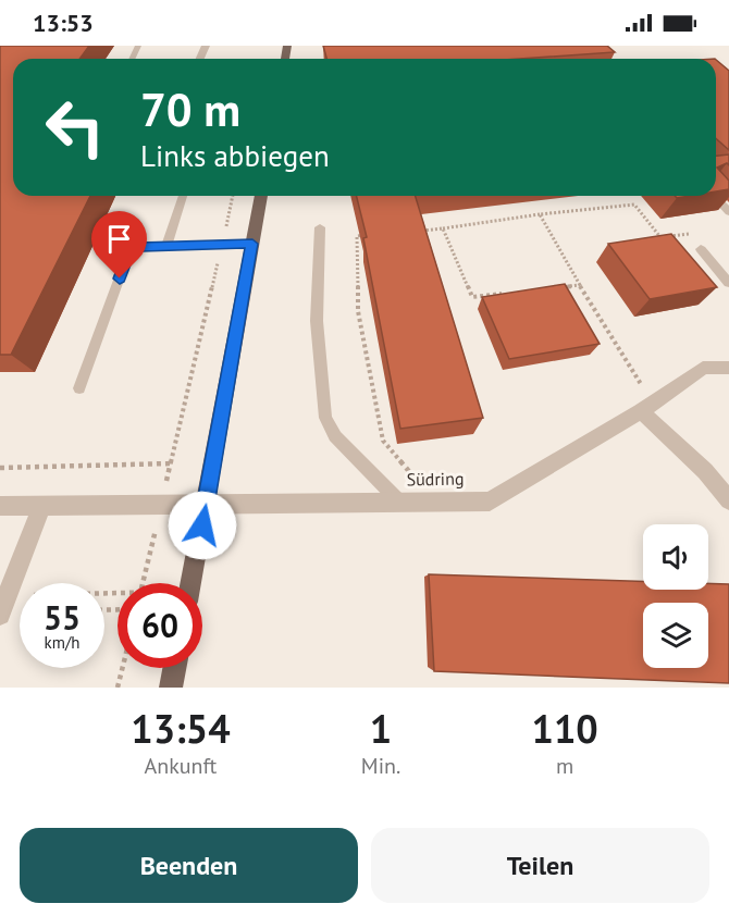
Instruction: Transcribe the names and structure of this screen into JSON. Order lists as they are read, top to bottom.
{
  "streets": {
    "street": ["Südring"]
  },
  "page": {
    "status": "13:53",
    "turn": ["70 m", "Links abbiegen"],
    "speed": "55 km/h",
    "limit": "60",
    "eta": [
      "13:54",
      "Ankunft",
      "1",
      "Min.",
      "110",
      "m"
    ],
    "buttons": ["Beenden", "Teilen"]
  }
}
